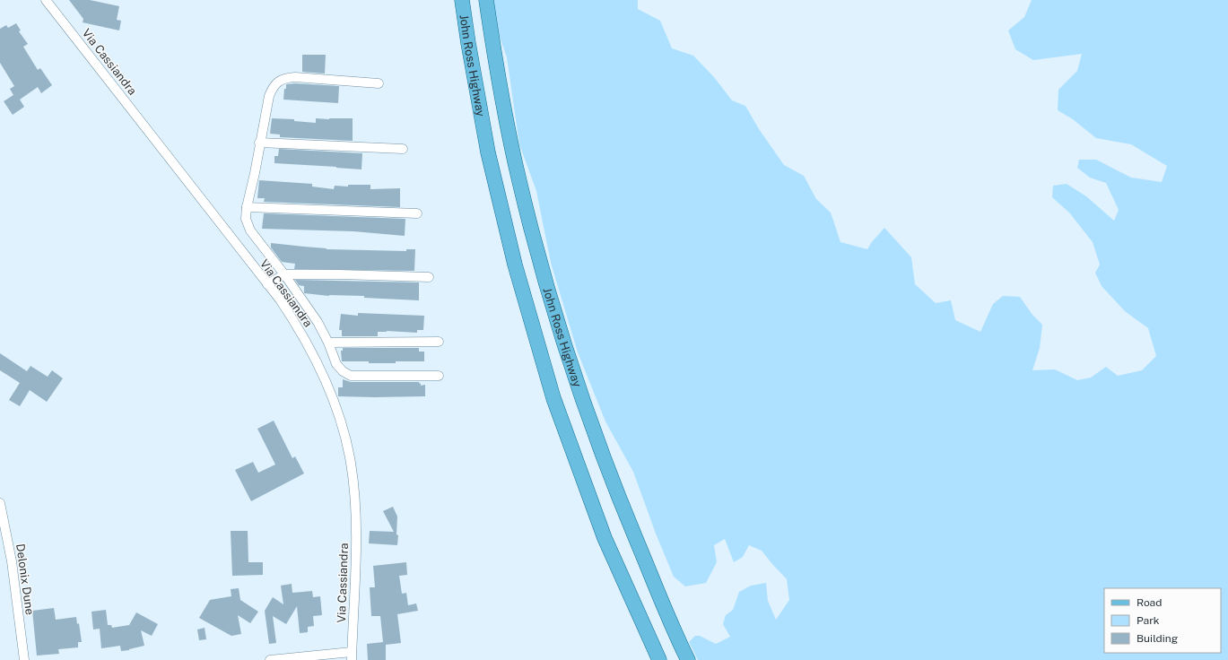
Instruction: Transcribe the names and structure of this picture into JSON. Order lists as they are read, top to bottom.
{
  "streets": {
    "main road": ["John Ross Highway"],
    "street": ["Via Cassiandra", "Delonix Dune"]
  },
  "legend": ["Road", "Park", "Building"]
}
